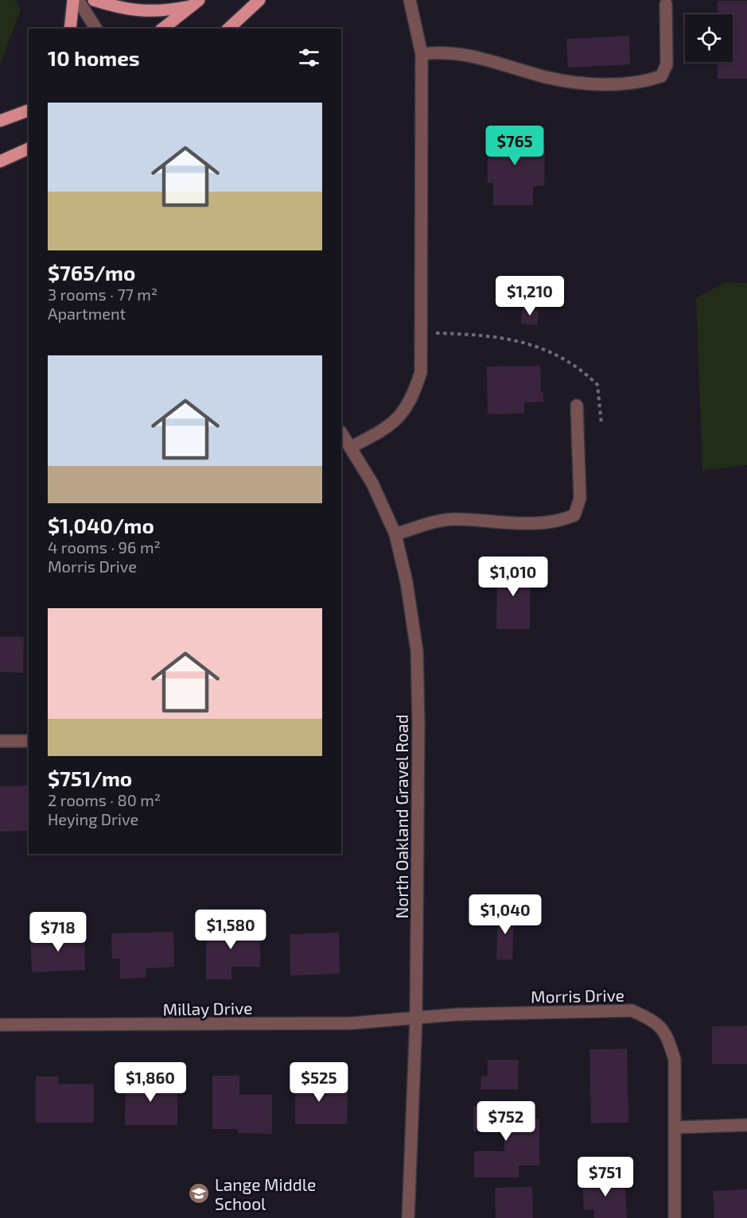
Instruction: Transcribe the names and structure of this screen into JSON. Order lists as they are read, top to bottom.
{
  "streets": {
    "street": ["North Oakland Gravel Road", "Morris Drive", "Millay Drive"]
  },
  "crossings": [
    ["North Oakland Gravel Road", "Morris Drive"],
    ["North Oakland Gravel Road", "Millay Drive"],
    ["Morris Drive", "Millay Drive"]
  ],
  "places": {
    "school or university": ["Lange Middle School"]
  },
  "page": {
    "heading": "10 homes",
    "list": [
      {
        "name": "$765/mo",
        "note": "3 rooms · 77 m² · Apartment"
      },
      {
        "name": "$1,040/mo",
        "note": "4 rooms · 96 m² · Morris Drive"
      },
      {
        "name": "$751/mo",
        "note": "2 rooms · 80 m² · Heying Drive"
      }
    ],
    "price": [
      "$765",
      "$1,210",
      "$1,010",
      "$1,040",
      "$1,580",
      "$718",
      "$1,860",
      "$525",
      "$752",
      "$751"
    ]
  }
}
